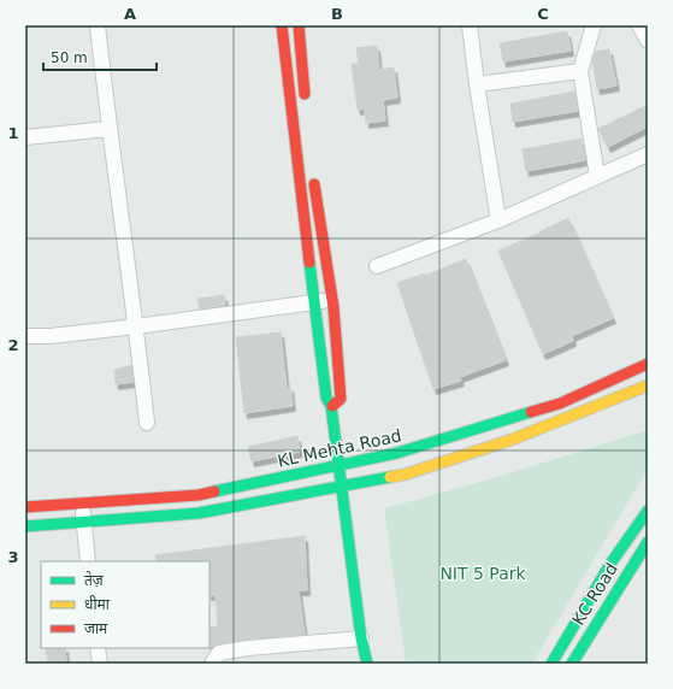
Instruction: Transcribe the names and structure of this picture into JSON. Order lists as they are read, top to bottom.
{
  "streets": {
    "street": ["KL Mehta Road", "KC Road"]
  },
  "parks": ["NIT 5 Park"],
  "legend": ["तेज़", "धीमा", "जाम"],
  "scale_bar": "50 m",
  "grid": {
    "columns": ["A", "B", "C"],
    "rows": ["1", "2", "3"]
  }
}
